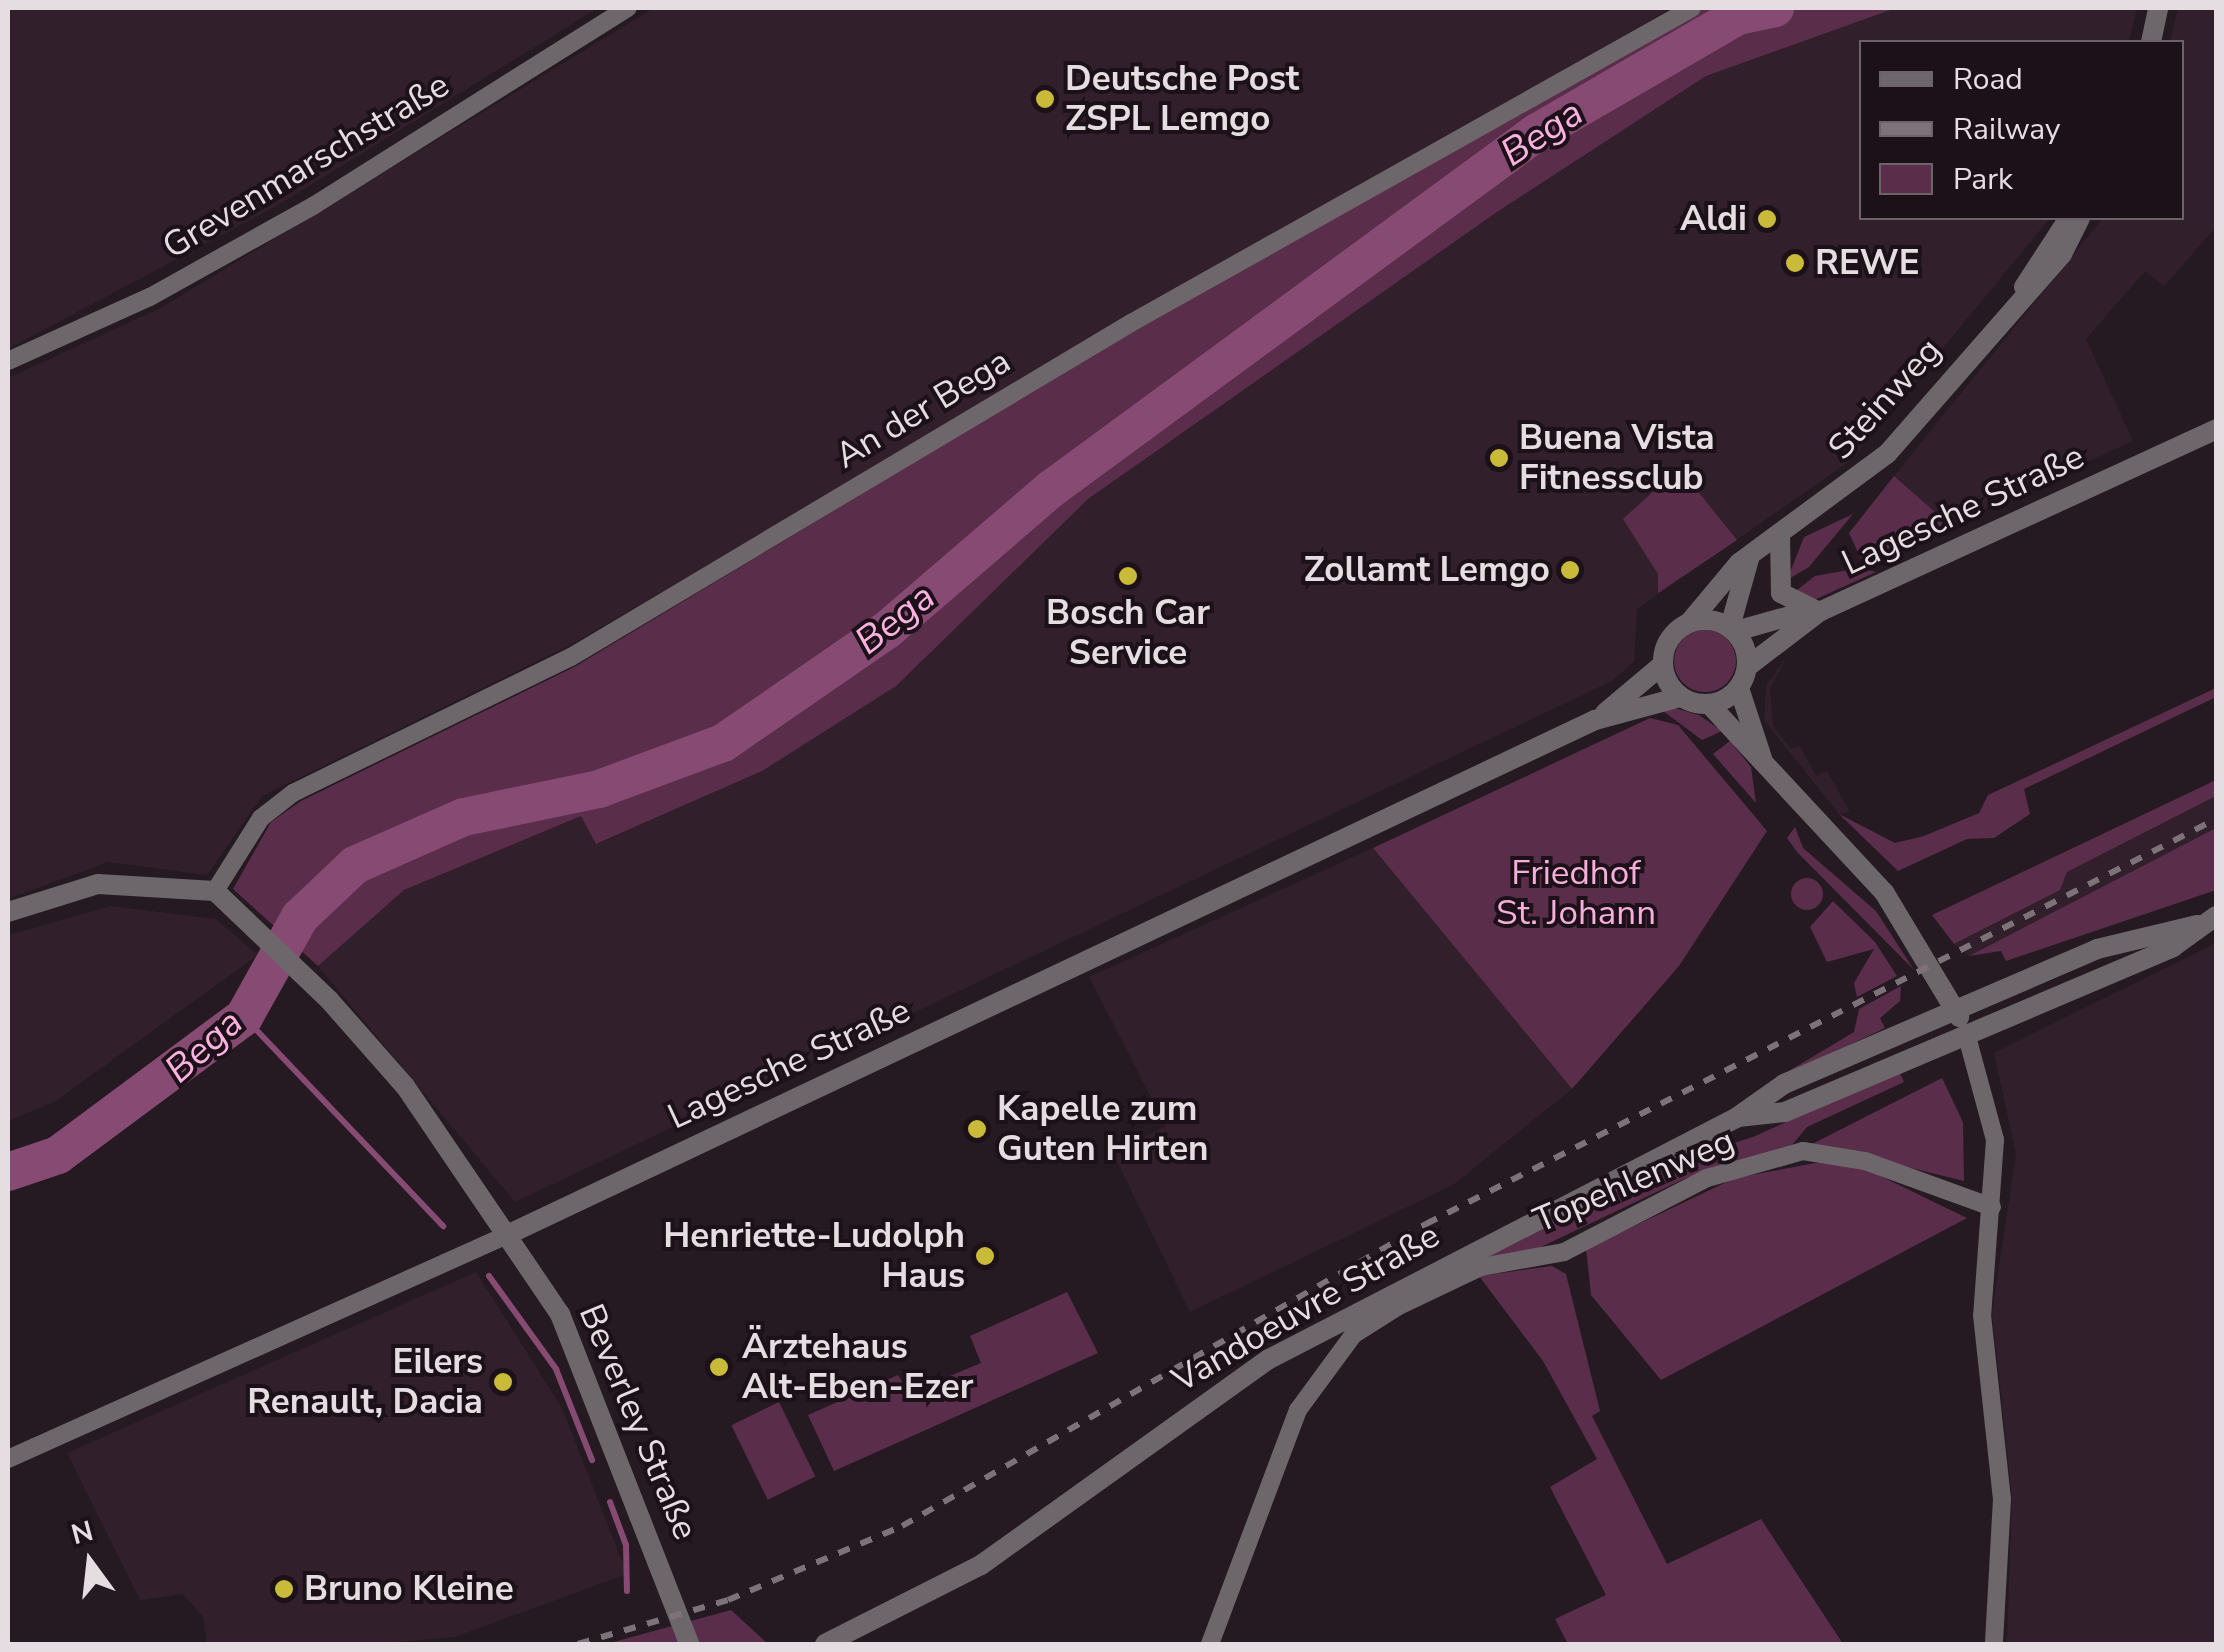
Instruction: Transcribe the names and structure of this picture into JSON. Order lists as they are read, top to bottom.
{
  "streets": {
    "street": [
      "Grevenmarschstraße",
      "Steinweg",
      "An der Bega",
      "Lagesche Straße",
      "Topehlenweg",
      "Vandoeuvre Straße",
      "Beverley Straße"
    ]
  },
  "crossings": [
    ["Steinweg", "Lagesche Straße"],
    ["An der Bega", "Beverley Straße"],
    ["Lagesche Straße", "Beverley Straße"]
  ],
  "water": ["Bega"],
  "parks": ["Friedhof St. Johann"],
  "places": [
    "Deutsche Post ZSPL Lemgo",
    "Aldi",
    "REWE",
    "Buena Vista Fitnessclub",
    "Zollamt Lemgo",
    "Bosch Car Service",
    "Kapelle zum Guten Hirten",
    "Henriette-Ludolph Haus",
    "Ärztehaus Alt-Eben-Ezer",
    "Eilers Renault, Dacia",
    "Bruno Kleine"
  ],
  "legend": ["Road", "Railway", "Park"],
  "north": "top"
}
